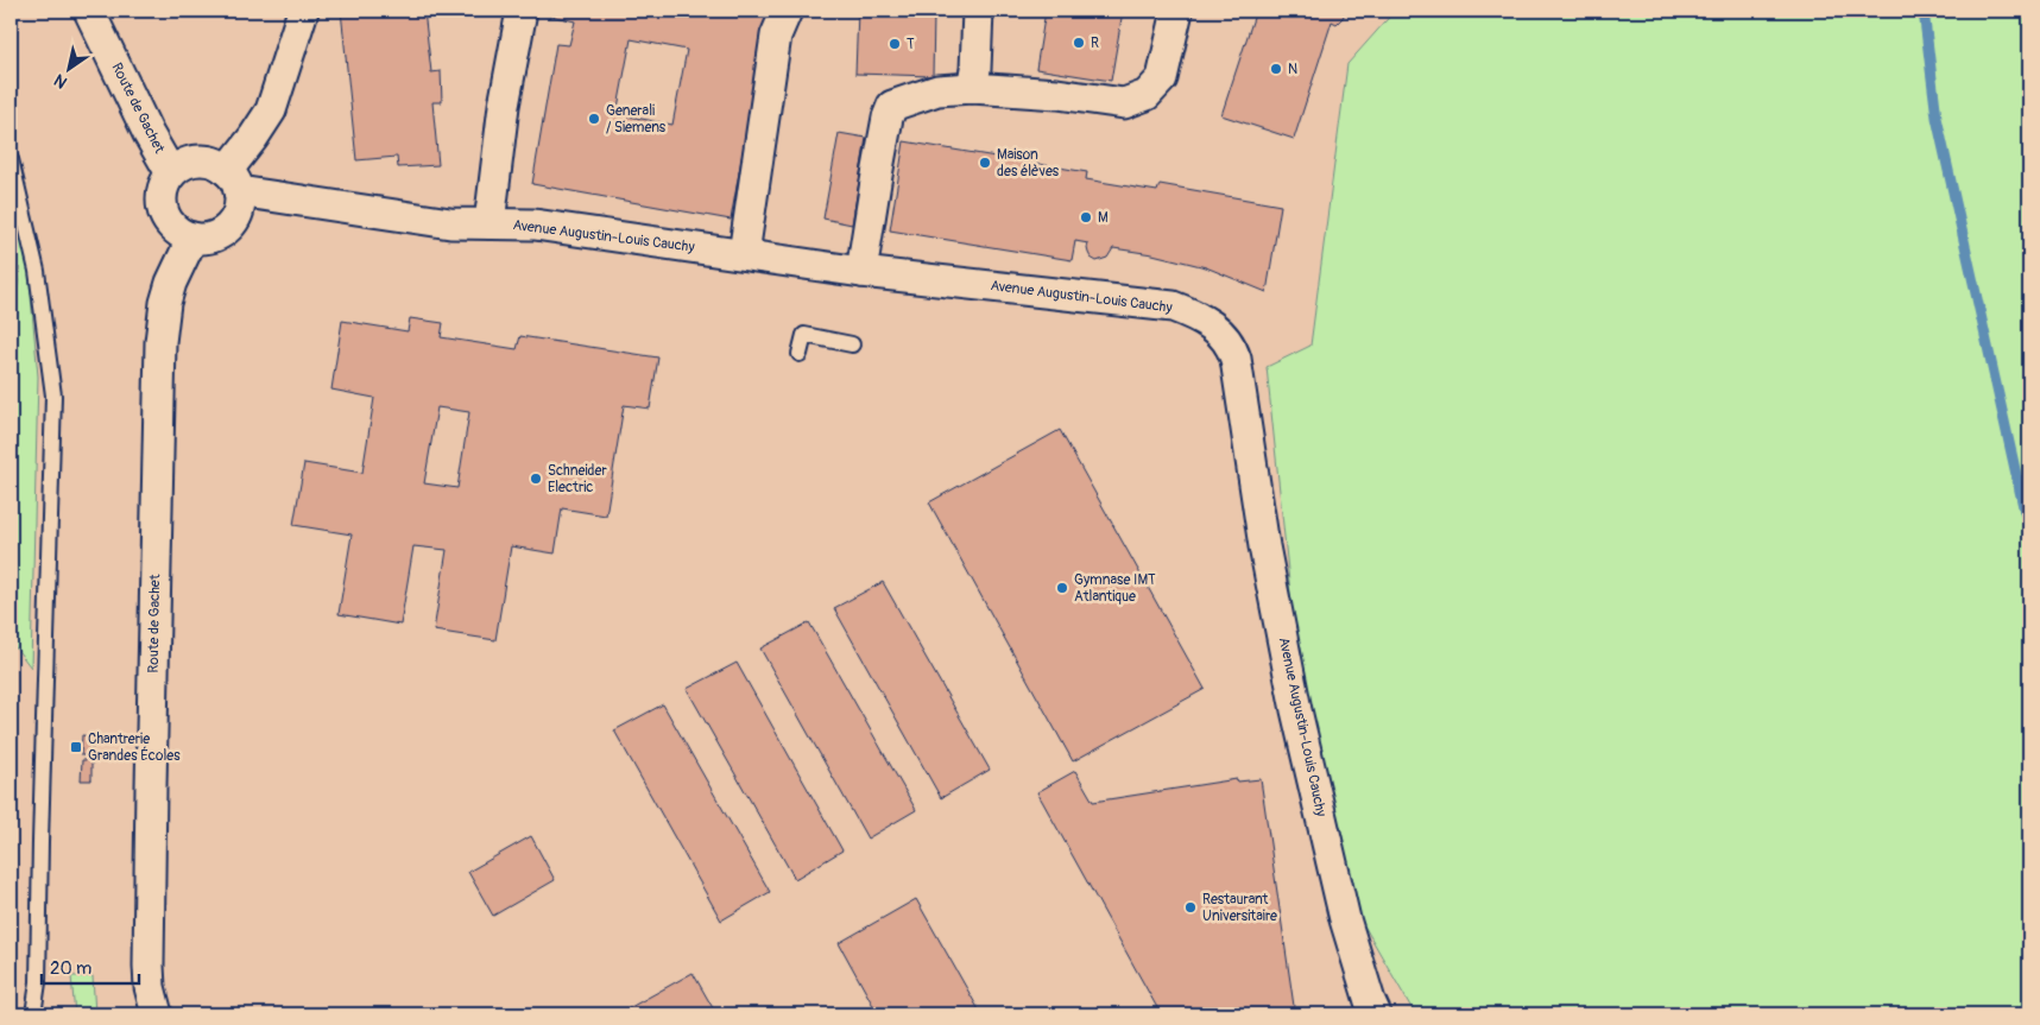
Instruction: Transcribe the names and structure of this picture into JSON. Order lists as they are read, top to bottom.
{
  "streets": {
    "street": ["Route de Gachet", "Avenue Augustin-Louis Cauchy"]
  },
  "crossings": [
    ["Route de Gachet", "Avenue Augustin-Louis Cauchy"]
  ],
  "places": {
    "other": [
      "R",
      "T",
      "N",
      "Generali / Siemens",
      "Maison des élèves",
      "M",
      "Schneider Electric",
      "Gymnase IMT Atlantique",
      "Restaurant Universitaire"
    ],
    "transit": ["Chantrerie Grandes Écoles"]
  },
  "scale_bar": "20 m",
  "north": "bottom left"
}
